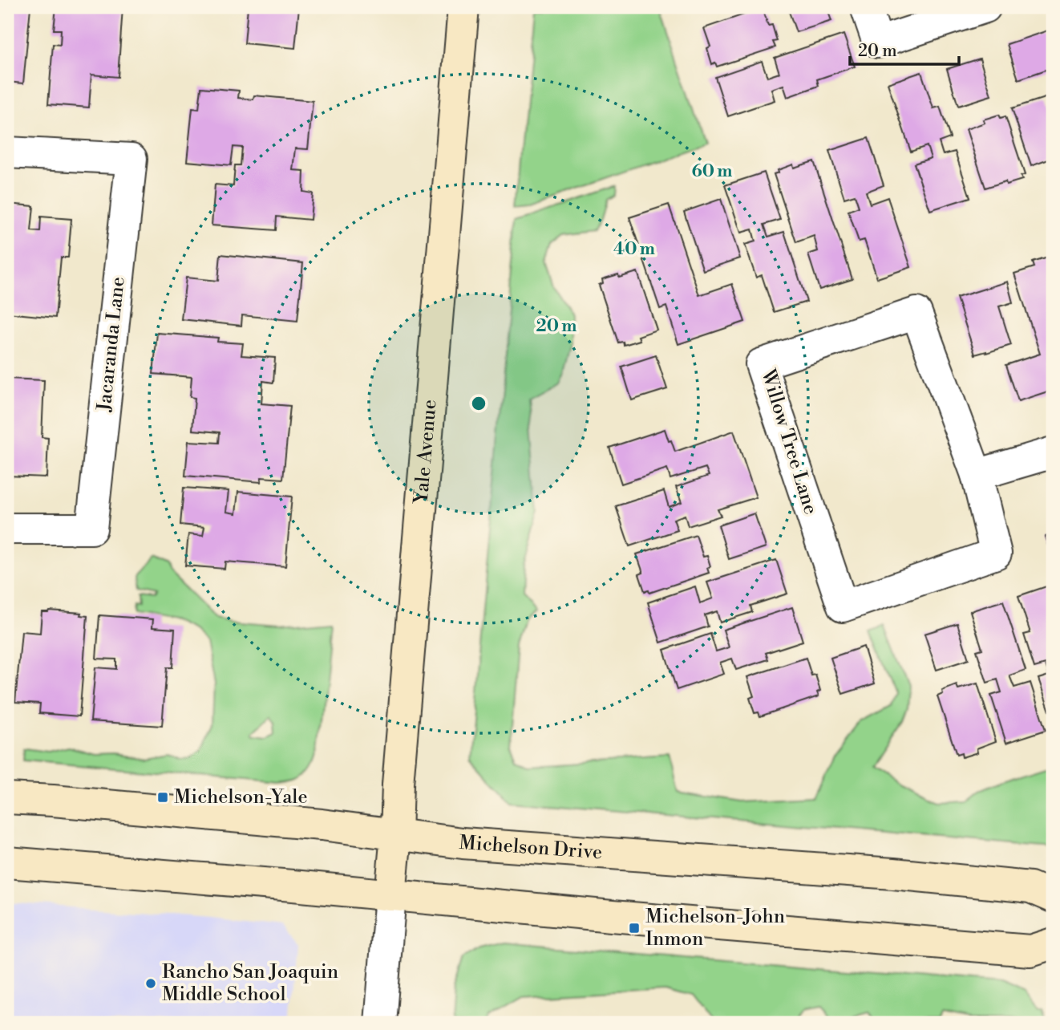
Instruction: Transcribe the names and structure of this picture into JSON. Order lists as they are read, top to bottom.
{
  "streets": {
    "main road": ["Yale Avenue", "Michelson Drive"],
    "street": ["Jacaranda Lane", "Willow Tree Lane"]
  },
  "crossings": [
    ["Yale Avenue", "Michelson Drive"]
  ],
  "places": {
    "transit": ["Michelson-Yale", "Michelson-John Inmon"],
    "other": ["Rancho San Joaquin Middle School"]
  },
  "scale_bar": "20 m",
  "rings": ["60 m", "40 m", "20 m"]
}
